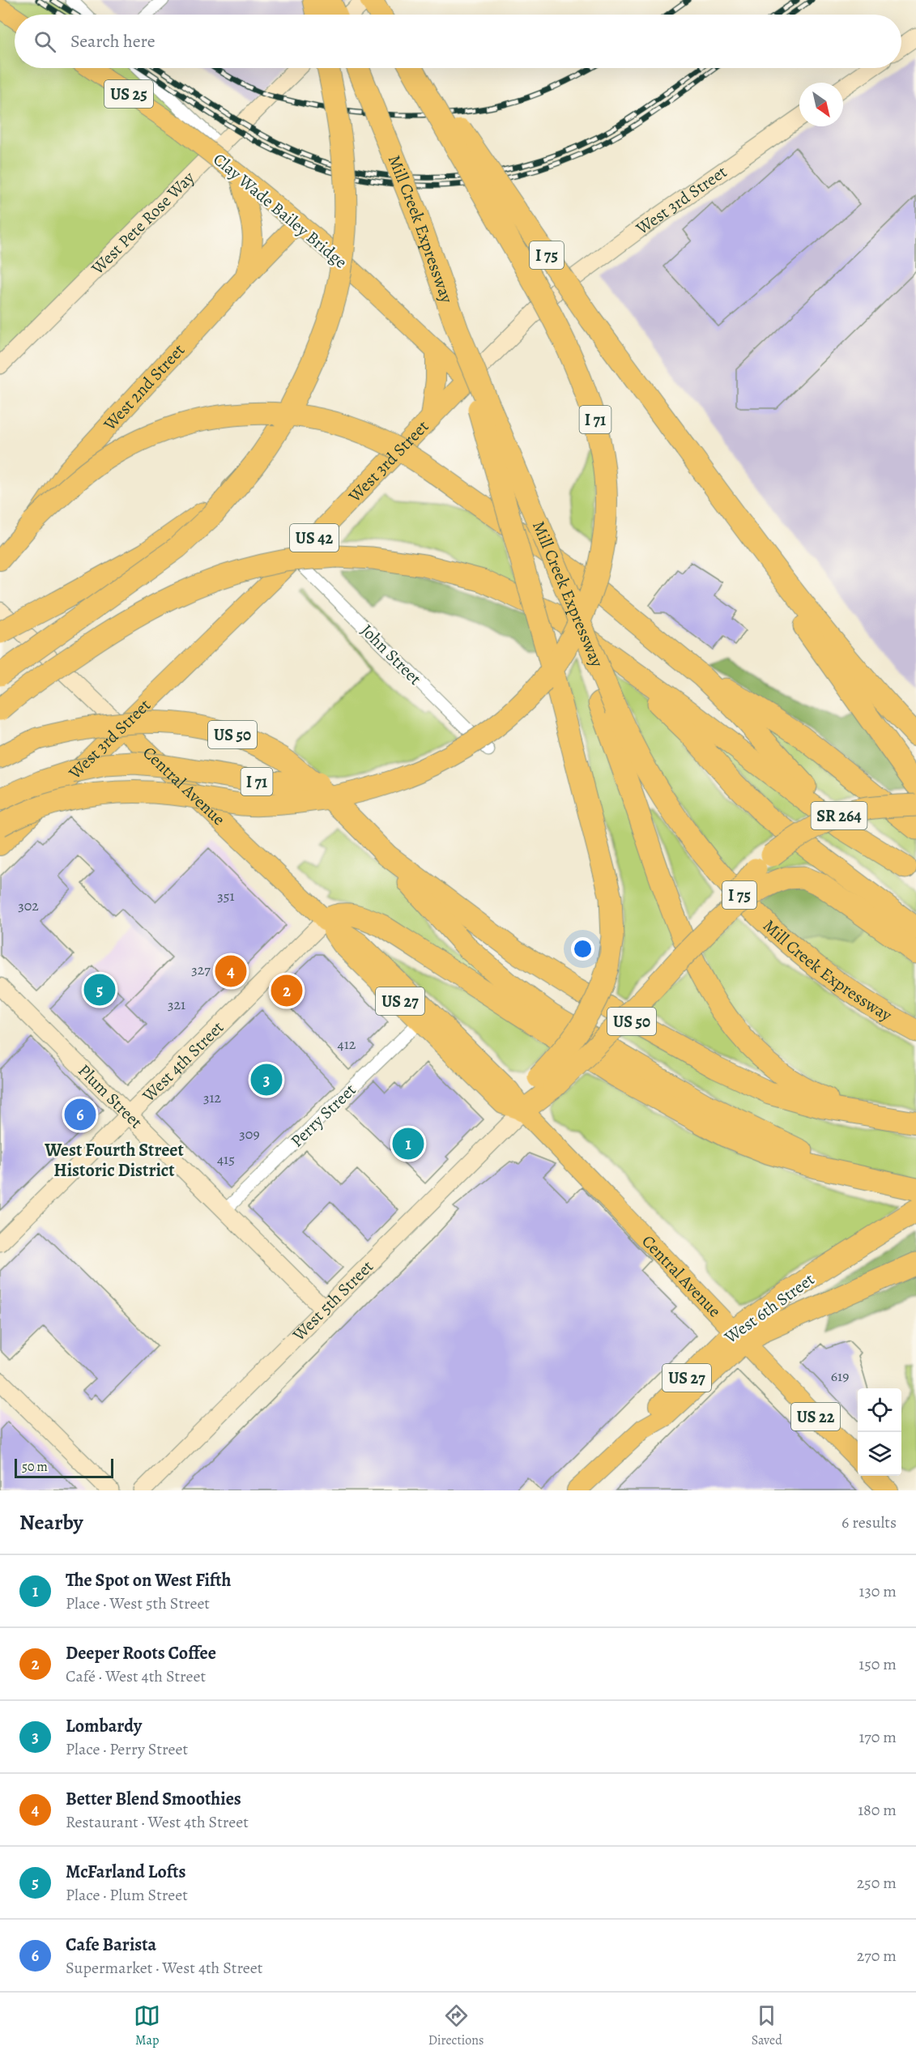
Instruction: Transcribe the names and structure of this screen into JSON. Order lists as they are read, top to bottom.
{
  "streets": {
    "highway": [
      "Mill Creek Expressway",
      "I 75",
      "I 71",
      "US 50",
      "SR 264",
      "West 6th Street"
    ],
    "main road": [
      "US 25",
      "West 3rd Street",
      "Clay Wade Bailey Bridge",
      "West 2nd Street",
      "US 42",
      "Central Avenue",
      "US 27",
      "US 22"
    ],
    "street": [
      "West Pete Rose Way",
      "John Street",
      "West 4th Street",
      "Plum Street",
      "Perry Street",
      "West 5th Street"
    ]
  },
  "crossings": [
    ["West 3rd Street", "Clay Wade Bailey Bridge"],
    ["West 3rd Street", "John Street"],
    ["West 3rd Street", "Central Avenue"],
    ["Clay Wade Bailey Bridge", "West 2nd Street"],
    ["Central Avenue", "West 4th Street"],
    ["Central Avenue", "Perry Street"],
    ["Central Avenue", "West 5th Street"],
    ["Central Avenue", "West 6th Street"],
    ["West 4th Street", "Plum Street"],
    ["Plum Street", "Perry Street"],
    ["Plum Street", "West 5th Street"]
  ],
  "districts": ["West Fourth Street Historic District"],
  "house_numbers": [
    "351",
    "302",
    "327",
    "321",
    "412",
    "312",
    "309",
    "415",
    "619"
  ],
  "scale_bar": "50 m",
  "north": "bottom right",
  "page": {
    "search": "Search here",
    "pins": [
      "4",
      "5",
      "2",
      "3",
      "6",
      "1"
    ],
    "scale": "50 m",
    "heading": ["Nearby", "6 results"],
    "list": [
      {
        "mark": "1",
        "name": "The Spot on West Fifth",
        "note": "Place · West 5th Street",
        "value": "130 m"
      },
      {
        "mark": "2",
        "name": "Deeper Roots Coffee",
        "note": "Café · West 4th Street",
        "value": "150 m"
      },
      {
        "mark": "3",
        "name": "Lombardy",
        "note": "Place · Perry Street",
        "value": "170 m"
      },
      {
        "mark": "4",
        "name": "Better Blend Smoothies",
        "note": "Restaurant · West 4th Street",
        "value": "180 m"
      },
      {
        "mark": "5",
        "name": "McFarland Lofts",
        "note": "Place · Plum Street",
        "value": "250 m"
      },
      {
        "mark": "6",
        "name": "Cafe Barista",
        "note": "Supermarket · West 4th Street",
        "value": "270 m"
      }
    ],
    "nav": ["Map", "Directions", "Saved"]
  }
}
